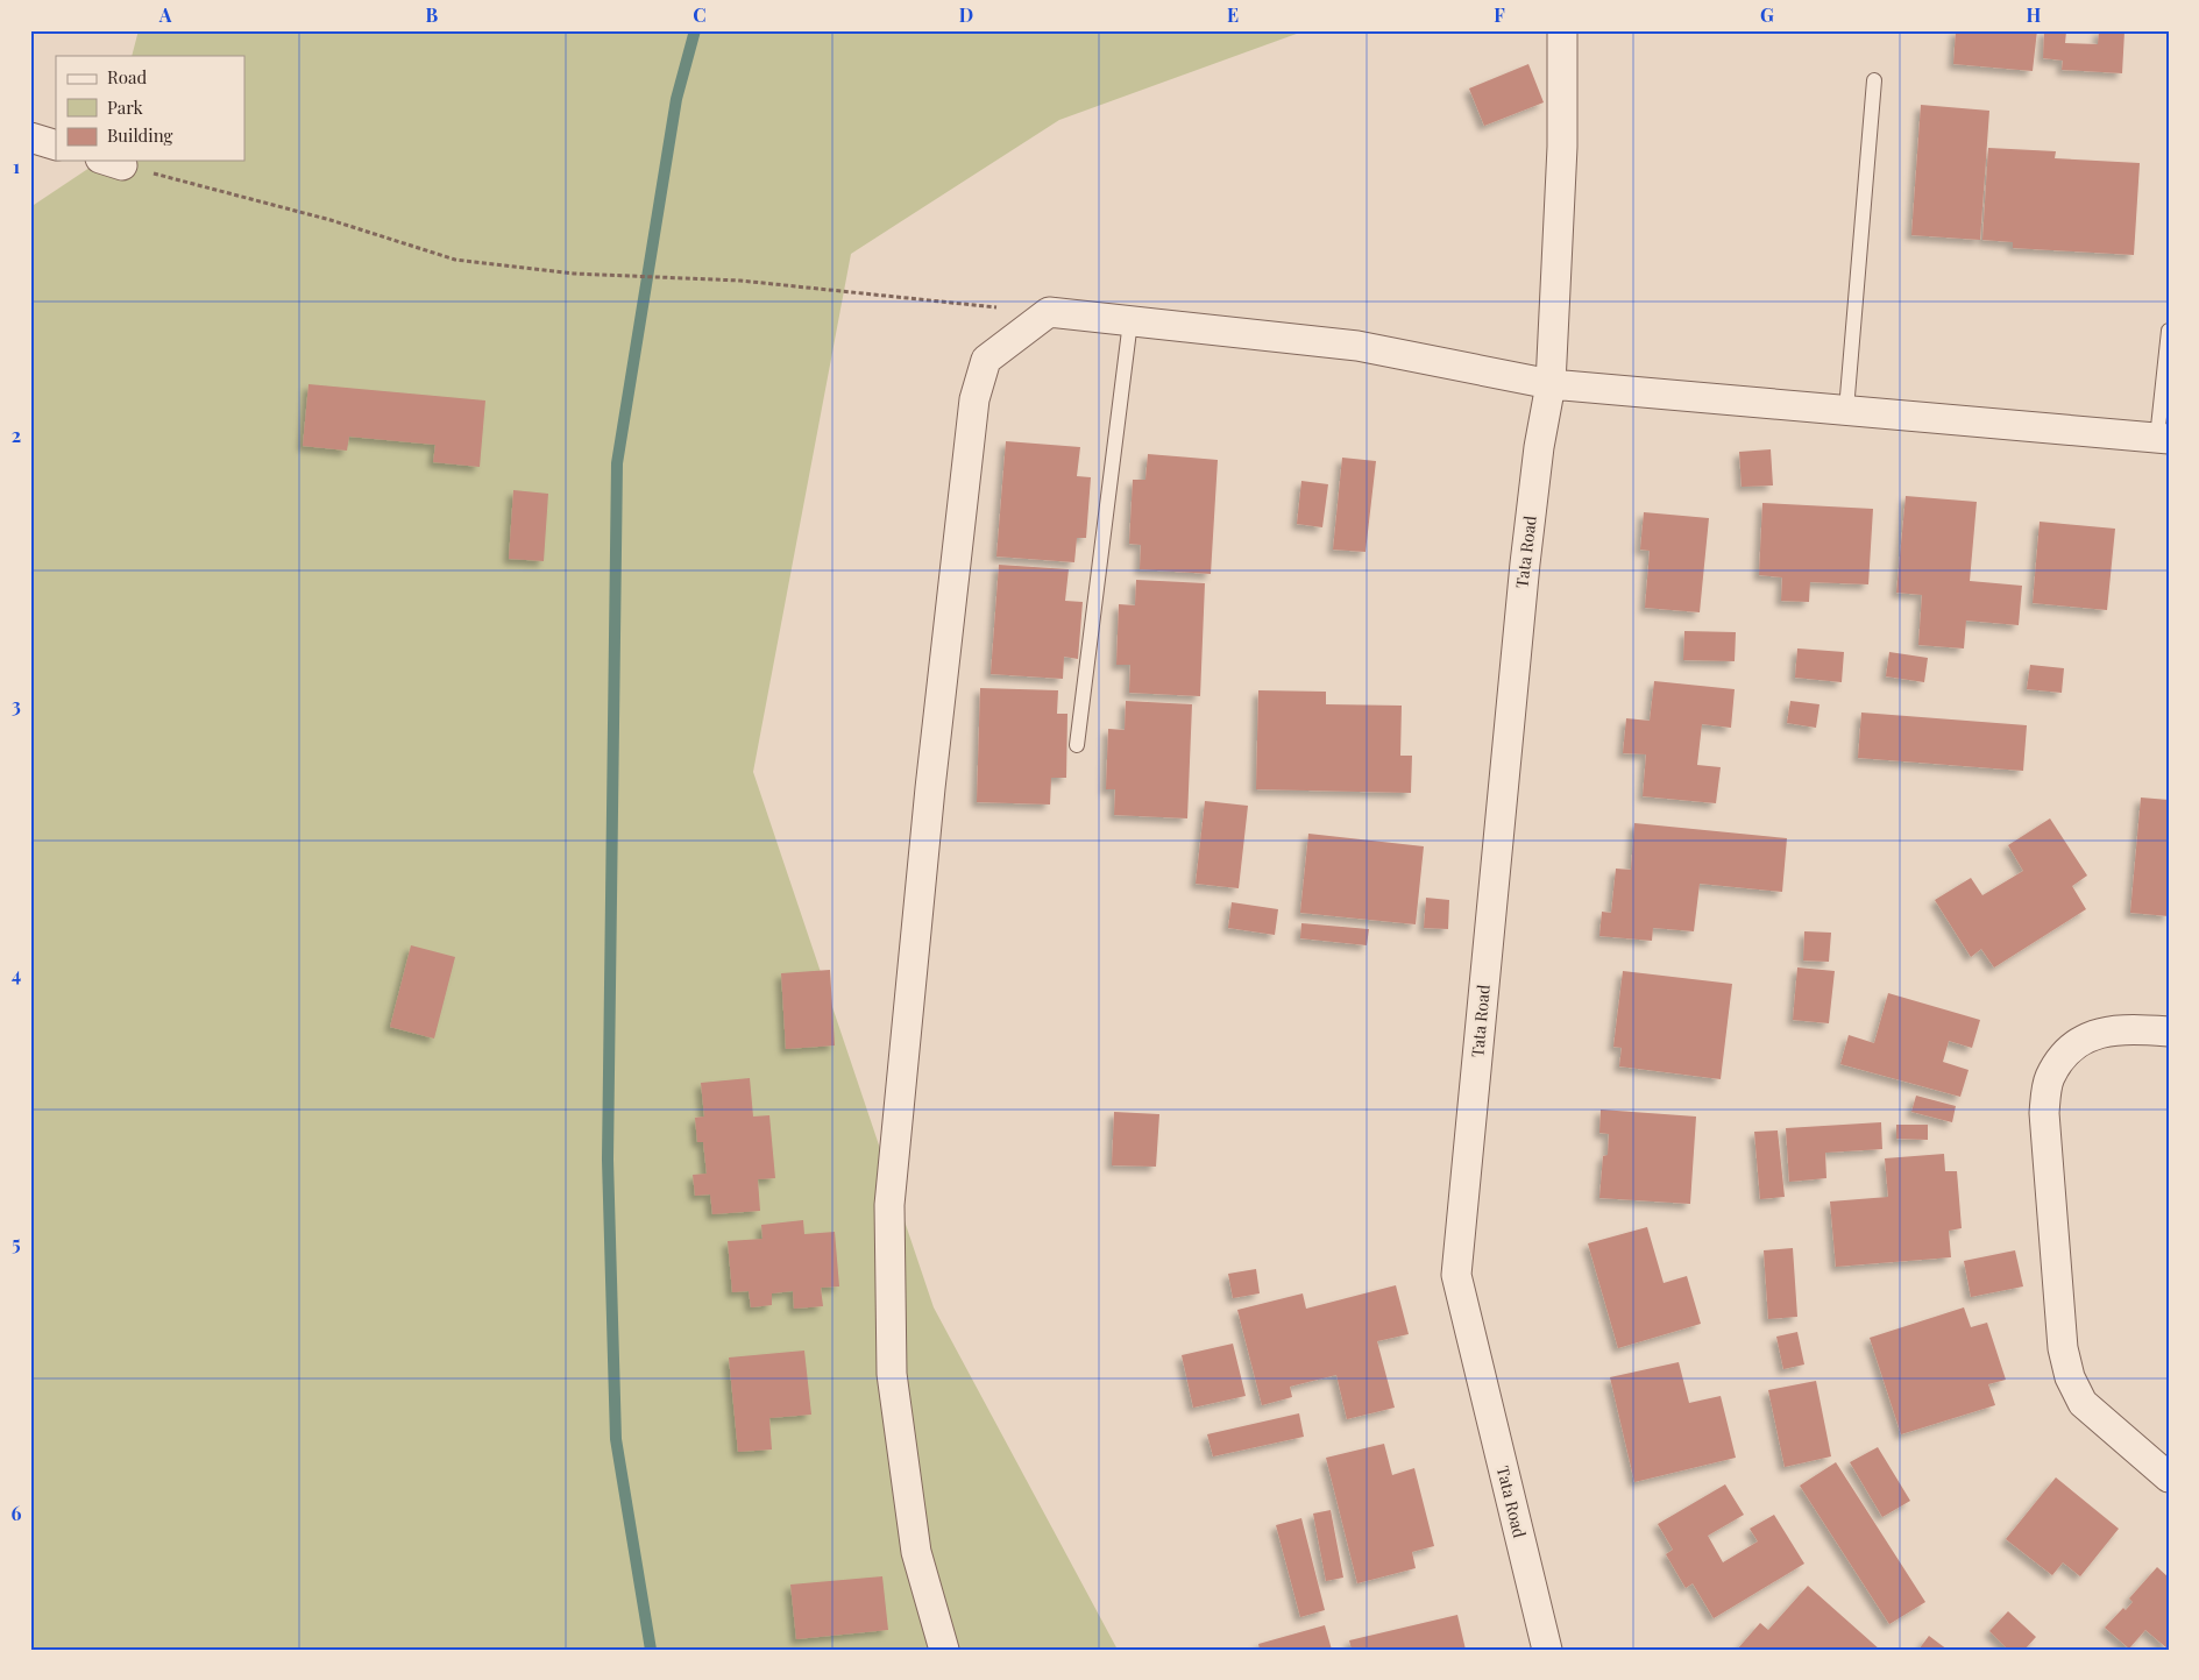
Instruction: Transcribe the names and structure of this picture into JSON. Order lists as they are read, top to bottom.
{
  "streets": {
    "street": ["Tata Road"]
  },
  "legend": ["Road", "Park", "Building"],
  "grid": {
    "columns": [
      "A",
      "B",
      "C",
      "D",
      "E",
      "F",
      "G",
      "H"
    ],
    "rows": [
      "1",
      "2",
      "3",
      "4",
      "5",
      "6"
    ]
  }
}
